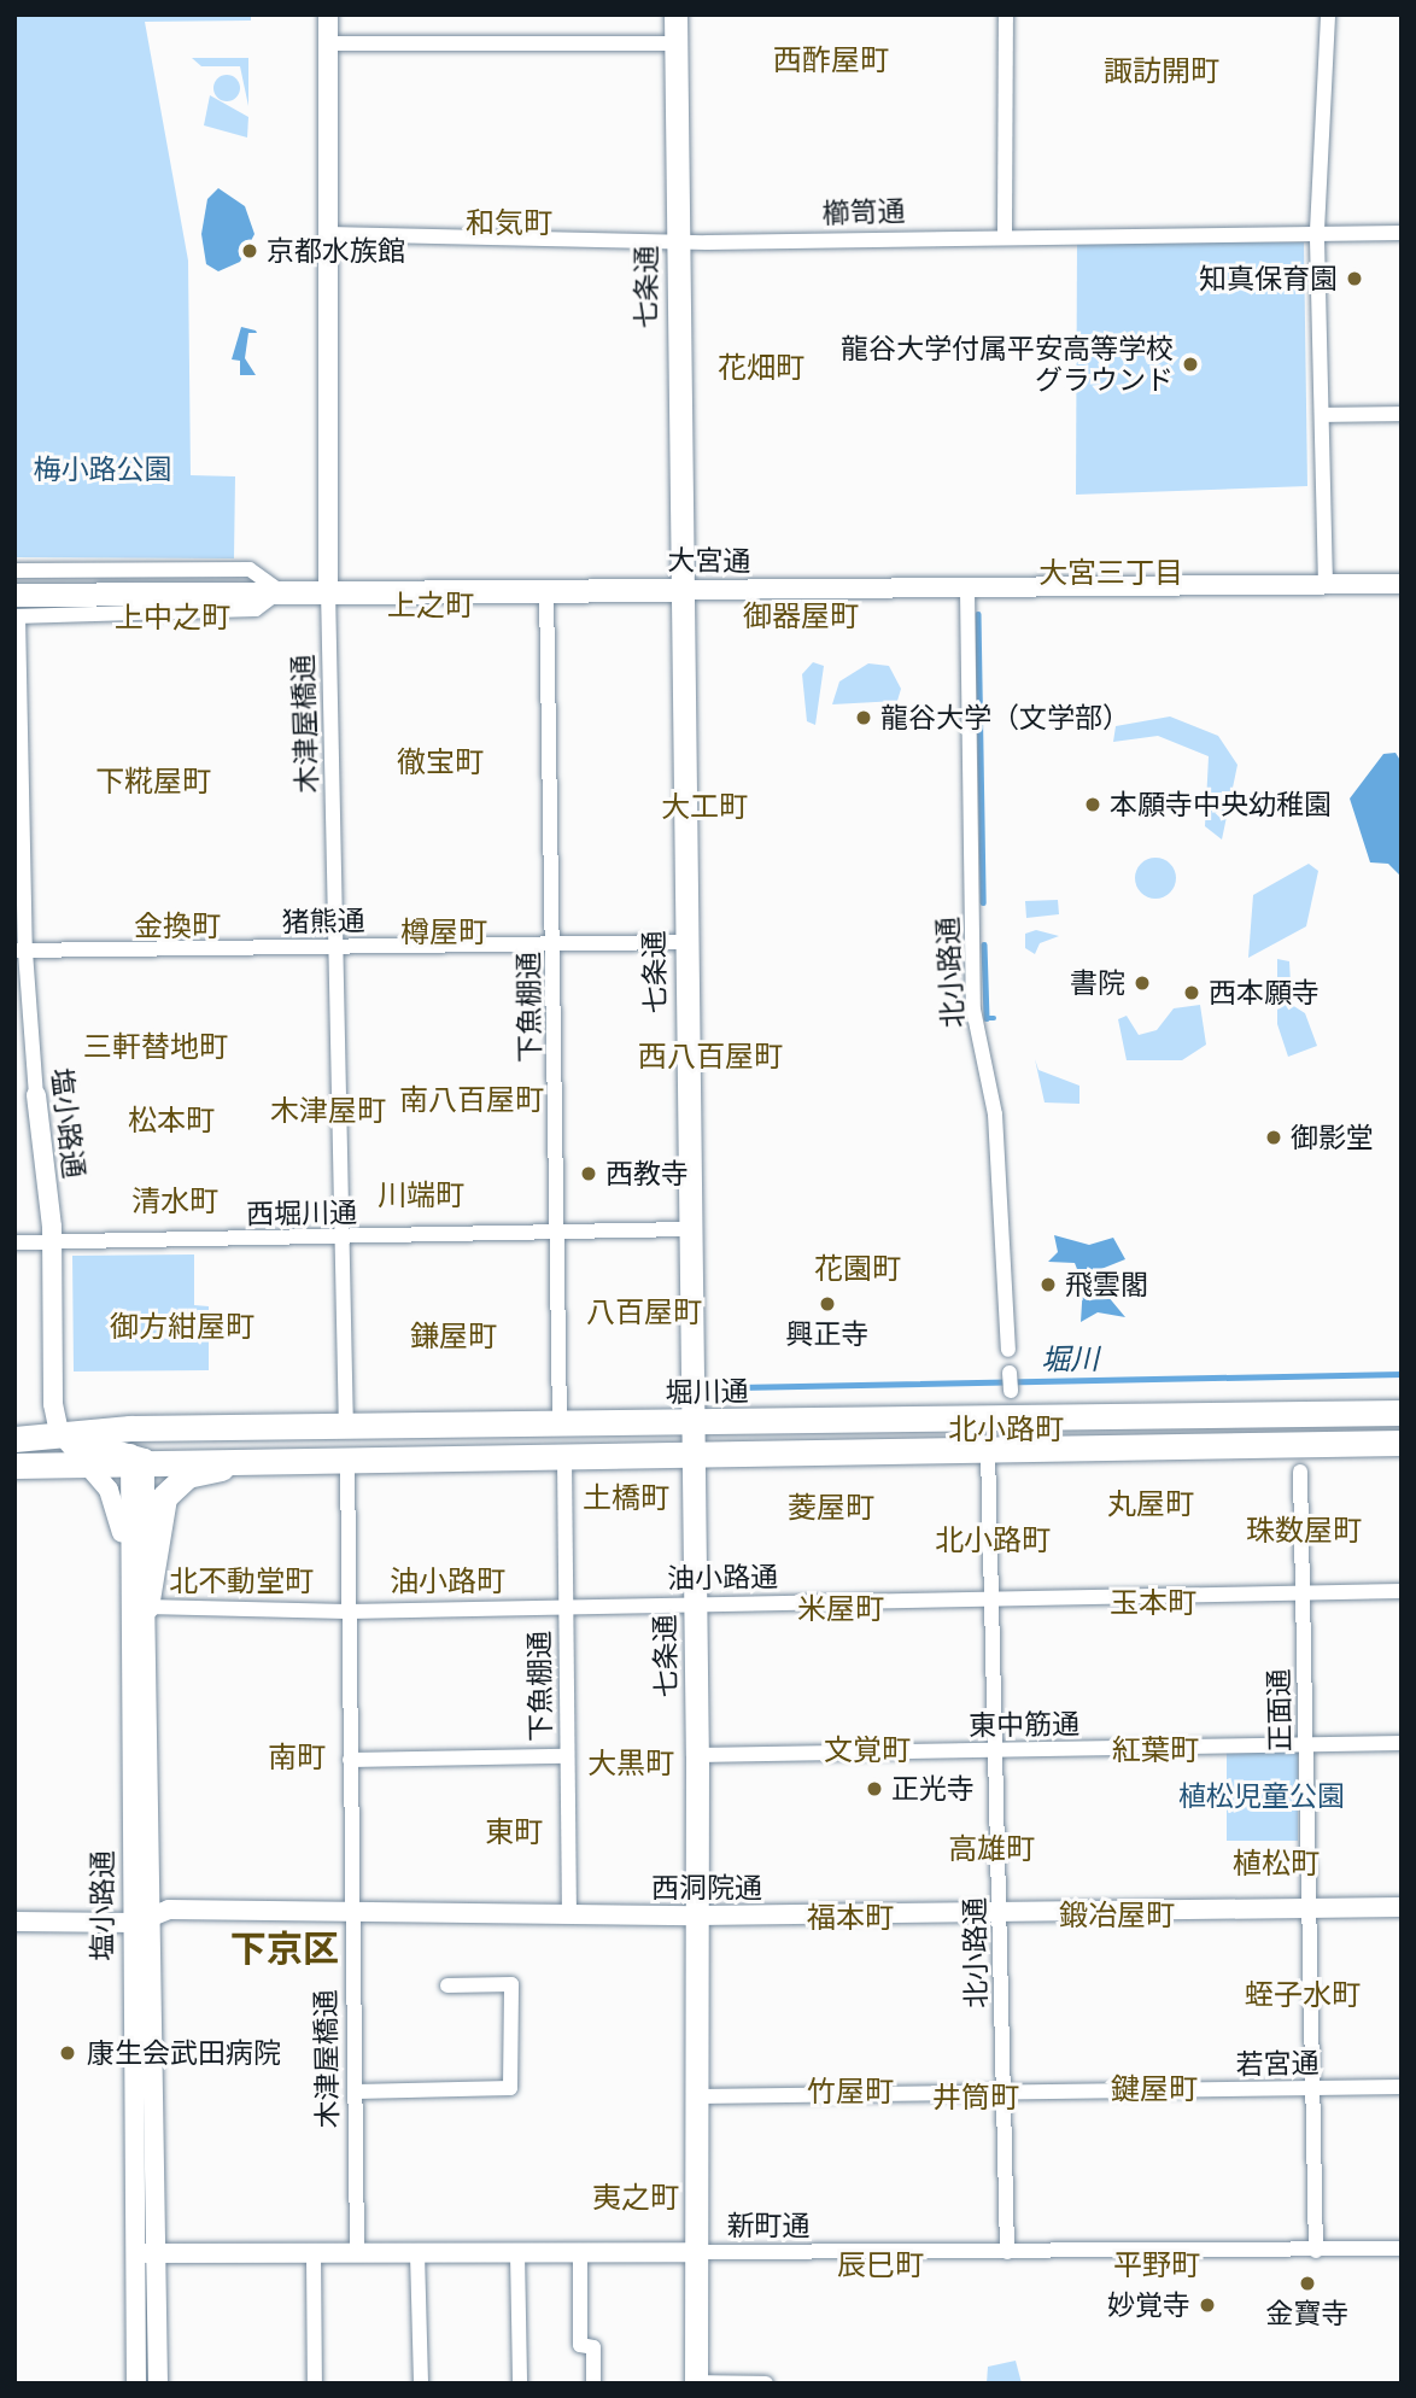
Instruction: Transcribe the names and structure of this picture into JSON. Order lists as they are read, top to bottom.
{
  "streets": {
    "highway": ["堀川通"],
    "main road": ["七条通", "大宮通"],
    "street": [
      "櫛笥通",
      "木津屋橋通",
      "猪熊通",
      "北小路通",
      "下魚棚通",
      "塩小路通",
      "西堀川通",
      "油小路通",
      "正面通",
      "東中筋通",
      "西洞院通",
      "若宮通",
      "新町通"
    ]
  },
  "crossings": [
    ["櫛笥通", "七条通"],
    ["櫛笥通", "木津屋橋通"],
    ["七条通", "大宮通"],
    ["七条通", "猪熊通"],
    ["七条通", "西堀川通"],
    ["七条通", "堀川通"],
    ["七条通", "油小路通"],
    ["七条通", "東中筋通"],
    ["七条通", "西洞院通"],
    ["七条通", "若宮通"],
    ["七条通", "新町通"],
    ["大宮通", "木津屋橋通"],
    ["大宮通", "北小路通"],
    ["大宮通", "下魚棚通"],
    ["大宮通", "塩小路通"],
    ["木津屋橋通", "猪熊通"],
    ["木津屋橋通", "西堀川通"],
    ["木津屋橋通", "堀川通"],
    ["木津屋橋通", "油小路通"],
    ["木津屋橋通", "西洞院通"],
    ["木津屋橋通", "新町通"],
    ["猪熊通", "下魚棚通"],
    ["猪熊通", "塩小路通"],
    ["北小路通", "堀川通"],
    ["北小路通", "油小路通"],
    ["北小路通", "東中筋通"],
    ["北小路通", "西洞院通"],
    ["北小路通", "若宮通"],
    ["北小路通", "新町通"],
    ["下魚棚通", "西堀川通"],
    ["下魚棚通", "堀川通"],
    ["下魚棚通", "油小路通"],
    ["下魚棚通", "西洞院通"],
    ["塩小路通", "西堀川通"],
    ["塩小路通", "堀川通"],
    ["塩小路通", "油小路通"],
    ["塩小路通", "西洞院通"],
    ["塩小路通", "新町通"],
    ["堀川通", "正面通"],
    ["油小路通", "正面通"],
    ["正面通", "東中筋通"],
    ["正面通", "西洞院通"],
    ["正面通", "若宮通"],
    ["正面通", "新町通"]
  ],
  "districts": [
    "西酢屋町",
    "諏訪開町",
    "和気町",
    "花畑町",
    "大宮三丁目",
    "上之町",
    "御器屋町",
    "上中之町",
    "徹宝町",
    "下糀屋町",
    "大工町",
    "金換町",
    "樽屋町",
    "三軒替地町",
    "西八百屋町",
    "南八百屋町",
    "木津屋町",
    "松本町",
    "川端町",
    "清水町",
    "花園町",
    "八百屋町",
    "御方紺屋町",
    "鎌屋町",
    "北小路町",
    "土橋町",
    "丸屋町",
    "菱屋町",
    "珠数屋町",
    "北小路町",
    "北不動堂町",
    "油小路町",
    "玉本町",
    "米屋町",
    "文覚町",
    "紅葉町",
    "南町",
    "大黒町",
    "東町",
    "高雄町",
    "植松町",
    "鍛冶屋町",
    "福本町",
    "下京区",
    "蛭子水町",
    "鍵屋町",
    "竹屋町",
    "井筒町",
    "夷之町",
    "辰巳町",
    "平野町"
  ],
  "water": ["堀川"],
  "parks": ["梅小路公園", "植松児童公園"],
  "places": [
    "京都水族館",
    "知真保育園",
    "龍谷大学付属平安高等学校 グラウンド",
    "龍谷大学（文学部）",
    "本願寺中央幼稚園",
    "書院",
    "西本願寺",
    "御影堂",
    "西教寺",
    "飛雲閣",
    "興正寺",
    "正光寺",
    "康生会武田病院",
    "金寶寺",
    "妙覚寺"
  ]
}
